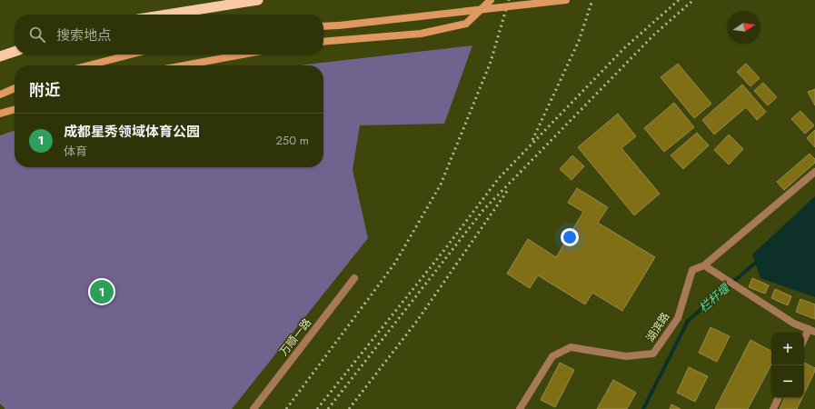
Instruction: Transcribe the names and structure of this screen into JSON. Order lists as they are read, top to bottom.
{
  "streets": {
    "street": ["湖滨路", "万顺一路"]
  },
  "water": ["栏杆堰"],
  "north": "right",
  "page": {
    "search": "搜索地点",
    "heading": "附近",
    "list": [
      {
        "mark": "1",
        "name": "成都星秀领域体育公园",
        "note": "体育",
        "value": "250 m"
      }
    ],
    "pins": "1",
    "map_buttons": ["+", "−"]
  }
}
